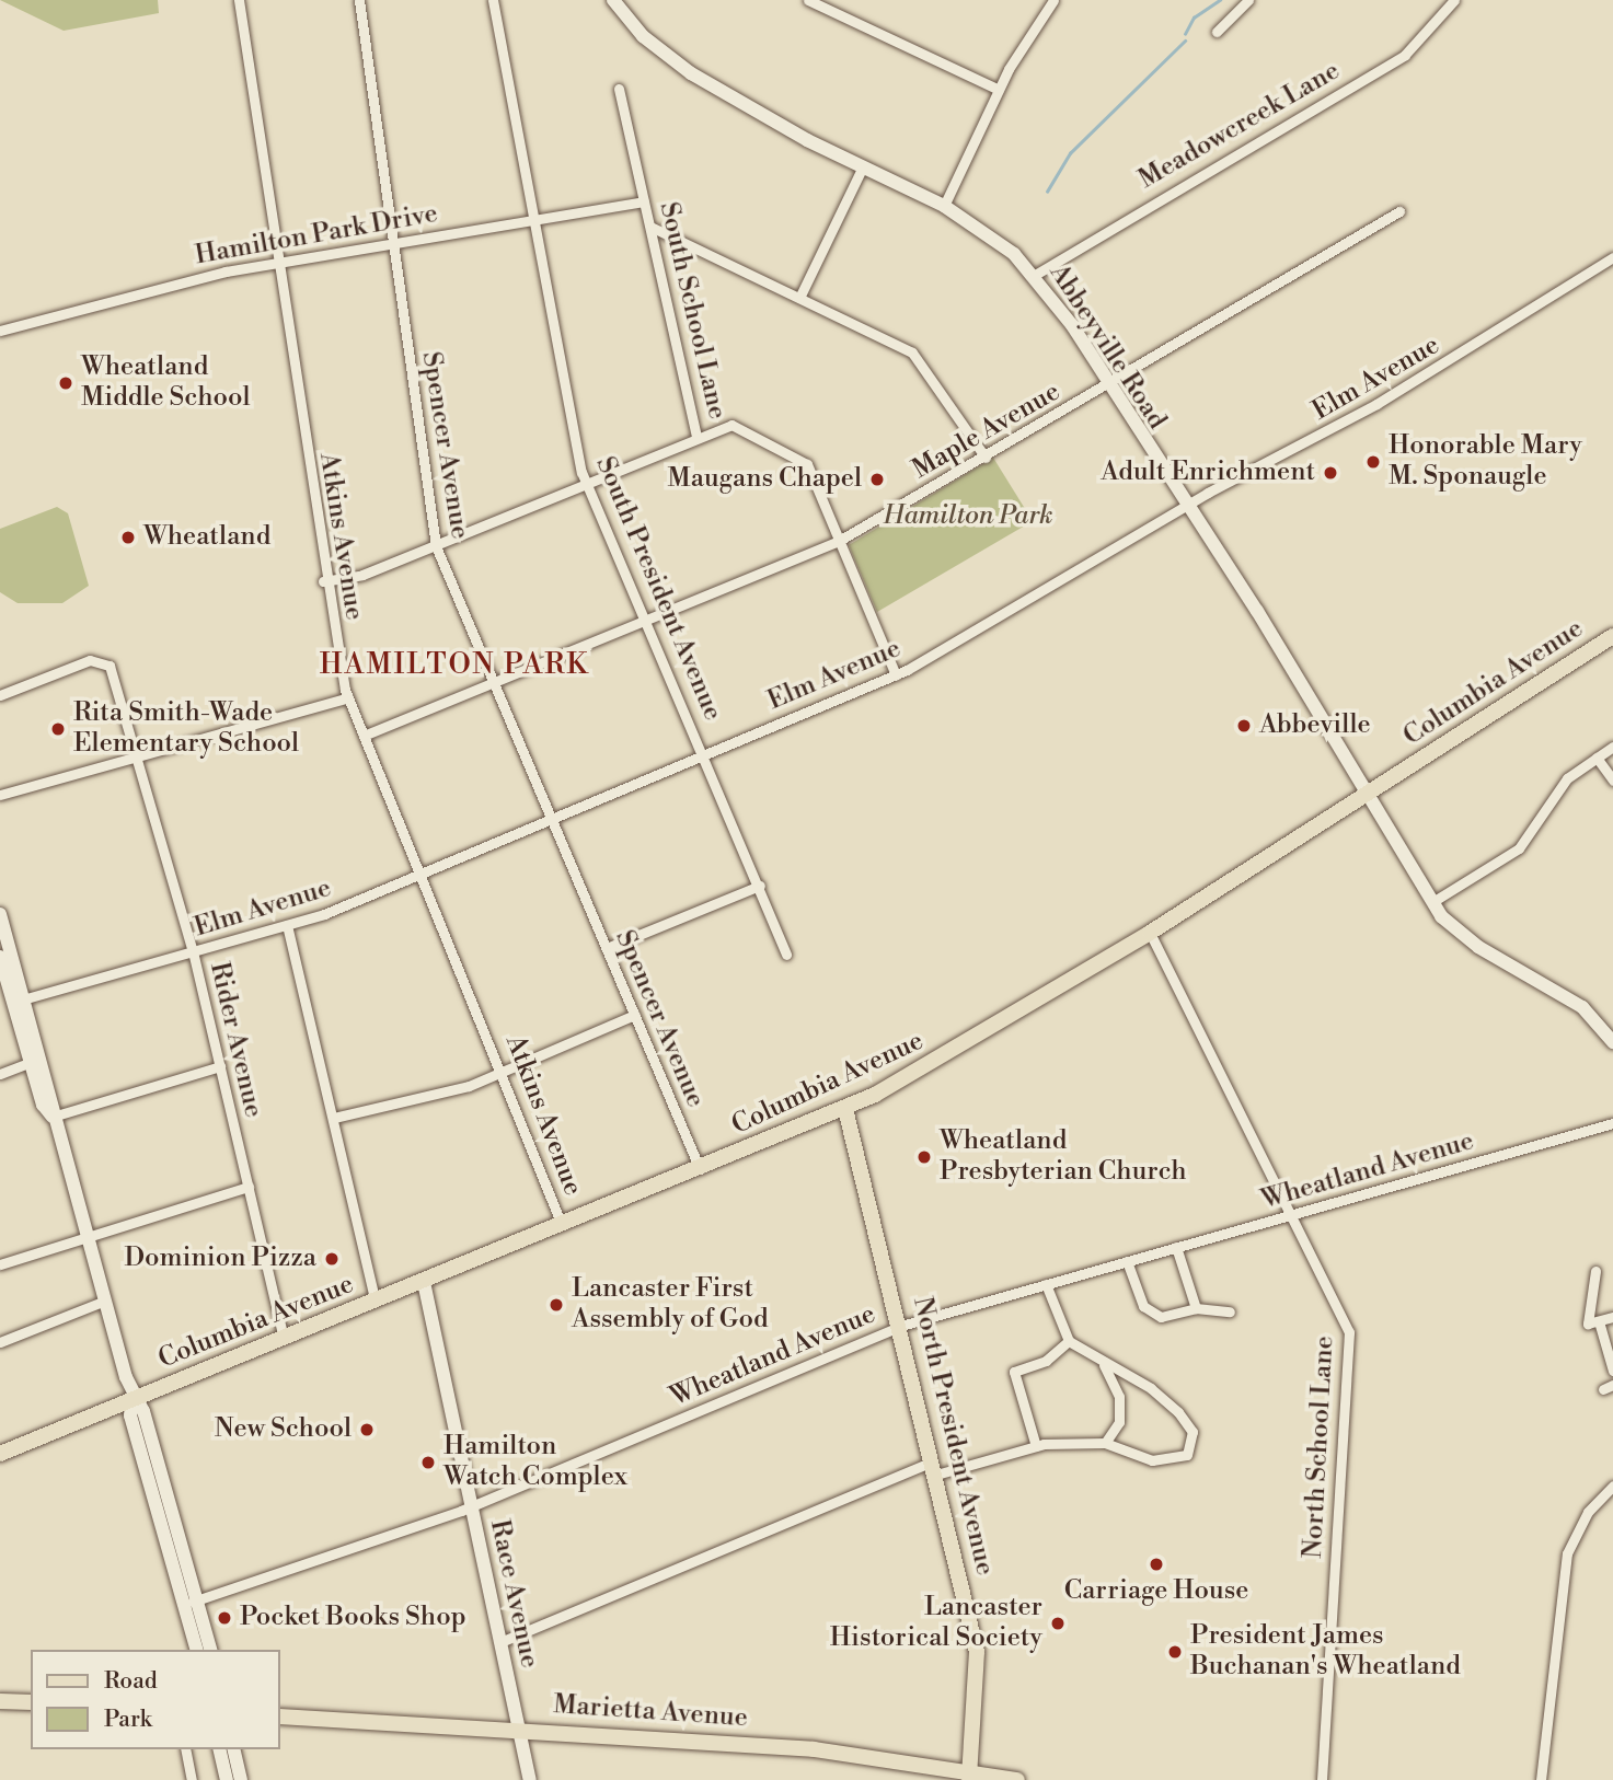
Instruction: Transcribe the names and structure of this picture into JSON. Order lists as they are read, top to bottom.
{
  "streets": {
    "main road": ["Columbia Avenue", "North President Avenue", "Marietta Avenue"],
    "street": [
      "Meadowcreek Lane",
      "Hamilton Park Drive",
      "South School Lane",
      "Abbeyville Road",
      "Elm Avenue",
      "Maple Avenue",
      "Spencer Avenue",
      "Atkins Avenue",
      "South President Avenue",
      "Rider Avenue",
      "Wheatland Avenue",
      "North School Lane",
      "Race Avenue"
    ]
  },
  "crossings": [
    ["Meadowcreek Lane", "Abbeyville Road"],
    ["Hamilton Park Drive", "South School Lane"],
    ["Hamilton Park Drive", "Spencer Avenue"],
    ["Hamilton Park Drive", "Atkins Avenue"],
    ["Hamilton Park Drive", "South President Avenue"],
    ["South School Lane", "Elm Avenue"],
    ["South School Lane", "Maple Avenue"],
    ["Abbeyville Road", "Elm Avenue"],
    ["Abbeyville Road", "Maple Avenue"],
    ["Abbeyville Road", "Columbia Avenue"],
    ["Elm Avenue", "Spencer Avenue"],
    ["Elm Avenue", "Atkins Avenue"],
    ["Elm Avenue", "South President Avenue"],
    ["Elm Avenue", "Rider Avenue"],
    ["Maple Avenue", "Spencer Avenue"],
    ["Maple Avenue", "Atkins Avenue"],
    ["Maple Avenue", "South President Avenue"],
    ["Spencer Avenue", "Columbia Avenue"],
    ["Atkins Avenue", "Columbia Avenue"],
    ["Columbia Avenue", "Rider Avenue"],
    ["Columbia Avenue", "North President Avenue"],
    ["Columbia Avenue", "North School Lane"],
    ["Columbia Avenue", "Race Avenue"],
    ["Wheatland Avenue", "North President Avenue"],
    ["Wheatland Avenue", "North School Lane"],
    ["Wheatland Avenue", "Race Avenue"],
    ["North President Avenue", "Marietta Avenue"],
    ["Race Avenue", "Marietta Avenue"]
  ],
  "districts": ["HAMILTON PARK"],
  "parks": ["Hamilton Park"],
  "places": [
    "Wheatland Middle School",
    "Honorable Mary M. Sponaugle",
    "Adult Enrichment",
    "Maugans Chapel",
    "Wheatland",
    "Abbeville",
    "Rita Smith-Wade Elementary School",
    "Wheatland Presbyterian Church",
    "Dominion Pizza",
    "Lancaster First Assembly of God",
    "New School",
    "Hamilton Watch Complex",
    "Carriage House",
    "Pocket Books Shop",
    "Lancaster Historical Society",
    "President James Buchanan's Wheatland"
  ],
  "legend": ["Road", "Park"]
}
